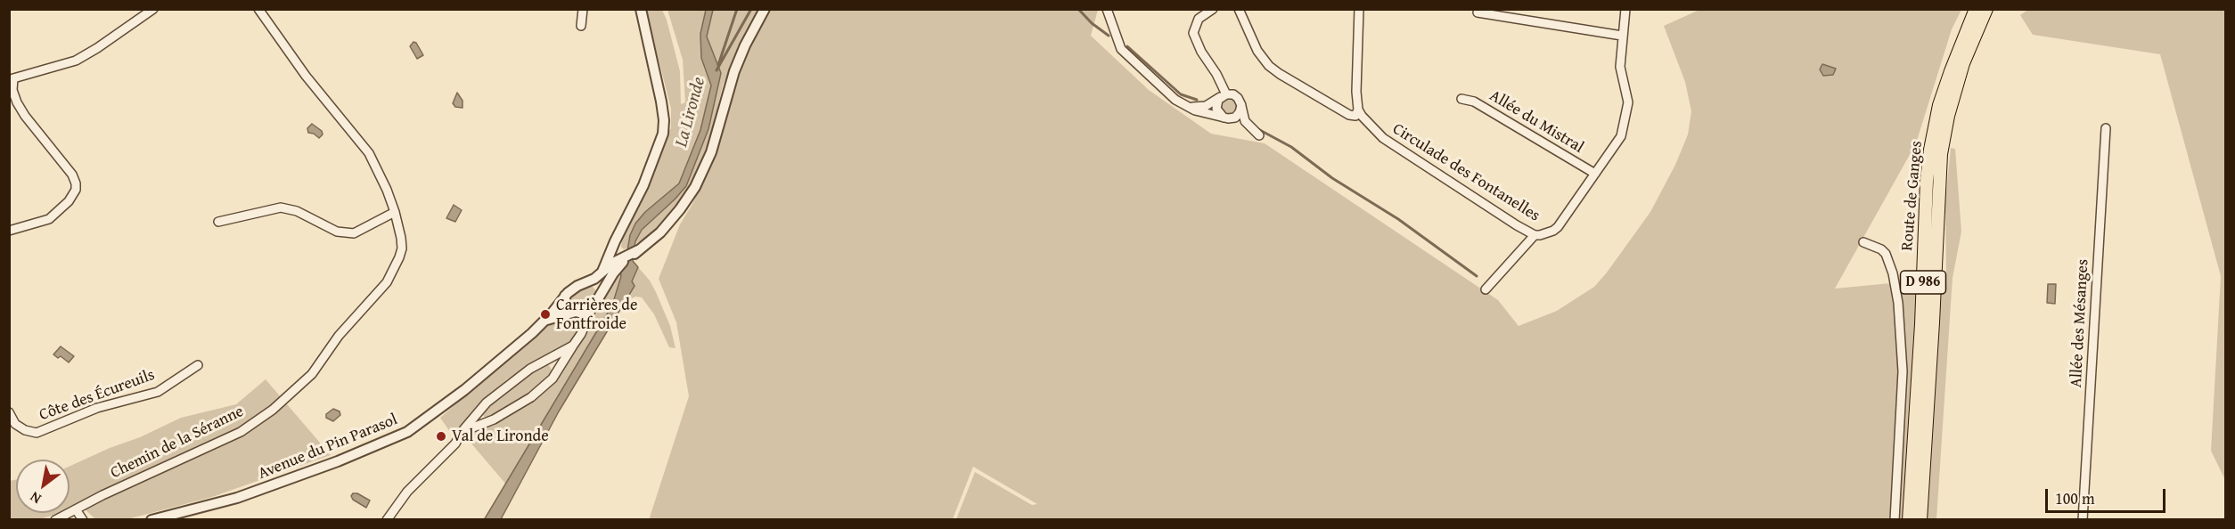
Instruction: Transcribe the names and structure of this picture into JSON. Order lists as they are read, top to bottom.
{
  "streets": {
    "main road": ["Route de Ganges", "D 986"],
    "street": [
      "Allée du Mistral",
      "Circulade des Fontanelles",
      "Allée des Mésanges",
      "Côte des Écureuils",
      "Chemin de la Séranne",
      "Avenue du Pin Parasol"
    ]
  },
  "crossings": [
    ["Allée du Mistral", "Circulade des Fontanelles"]
  ],
  "water": ["La Lironde"],
  "places": ["Carrières de Fontfroide", "Val de Lironde"],
  "scale_bar": "100 m",
  "north": "bottom left"
}
